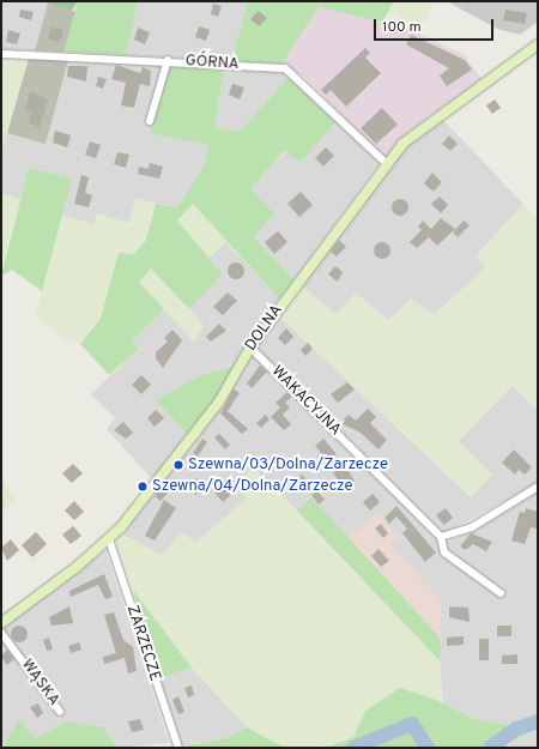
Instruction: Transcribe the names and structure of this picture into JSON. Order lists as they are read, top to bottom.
{
  "streets": {
    "street": [
      "GÓRNA",
      "DOLNA",
      "WAKACYJNA",
      "ZARZECZE",
      "WĄSKA"
    ]
  },
  "crossings": [
    ["GÓRNA", "DOLNA"],
    ["DOLNA", "WAKACYJNA"],
    ["DOLNA", "ZARZECZE"]
  ],
  "places": ["Szewna/03/Dolna/Zarzecze", "Szewna/04/Dolna/Zarzecze"],
  "scale_bar": "100 m"
}
